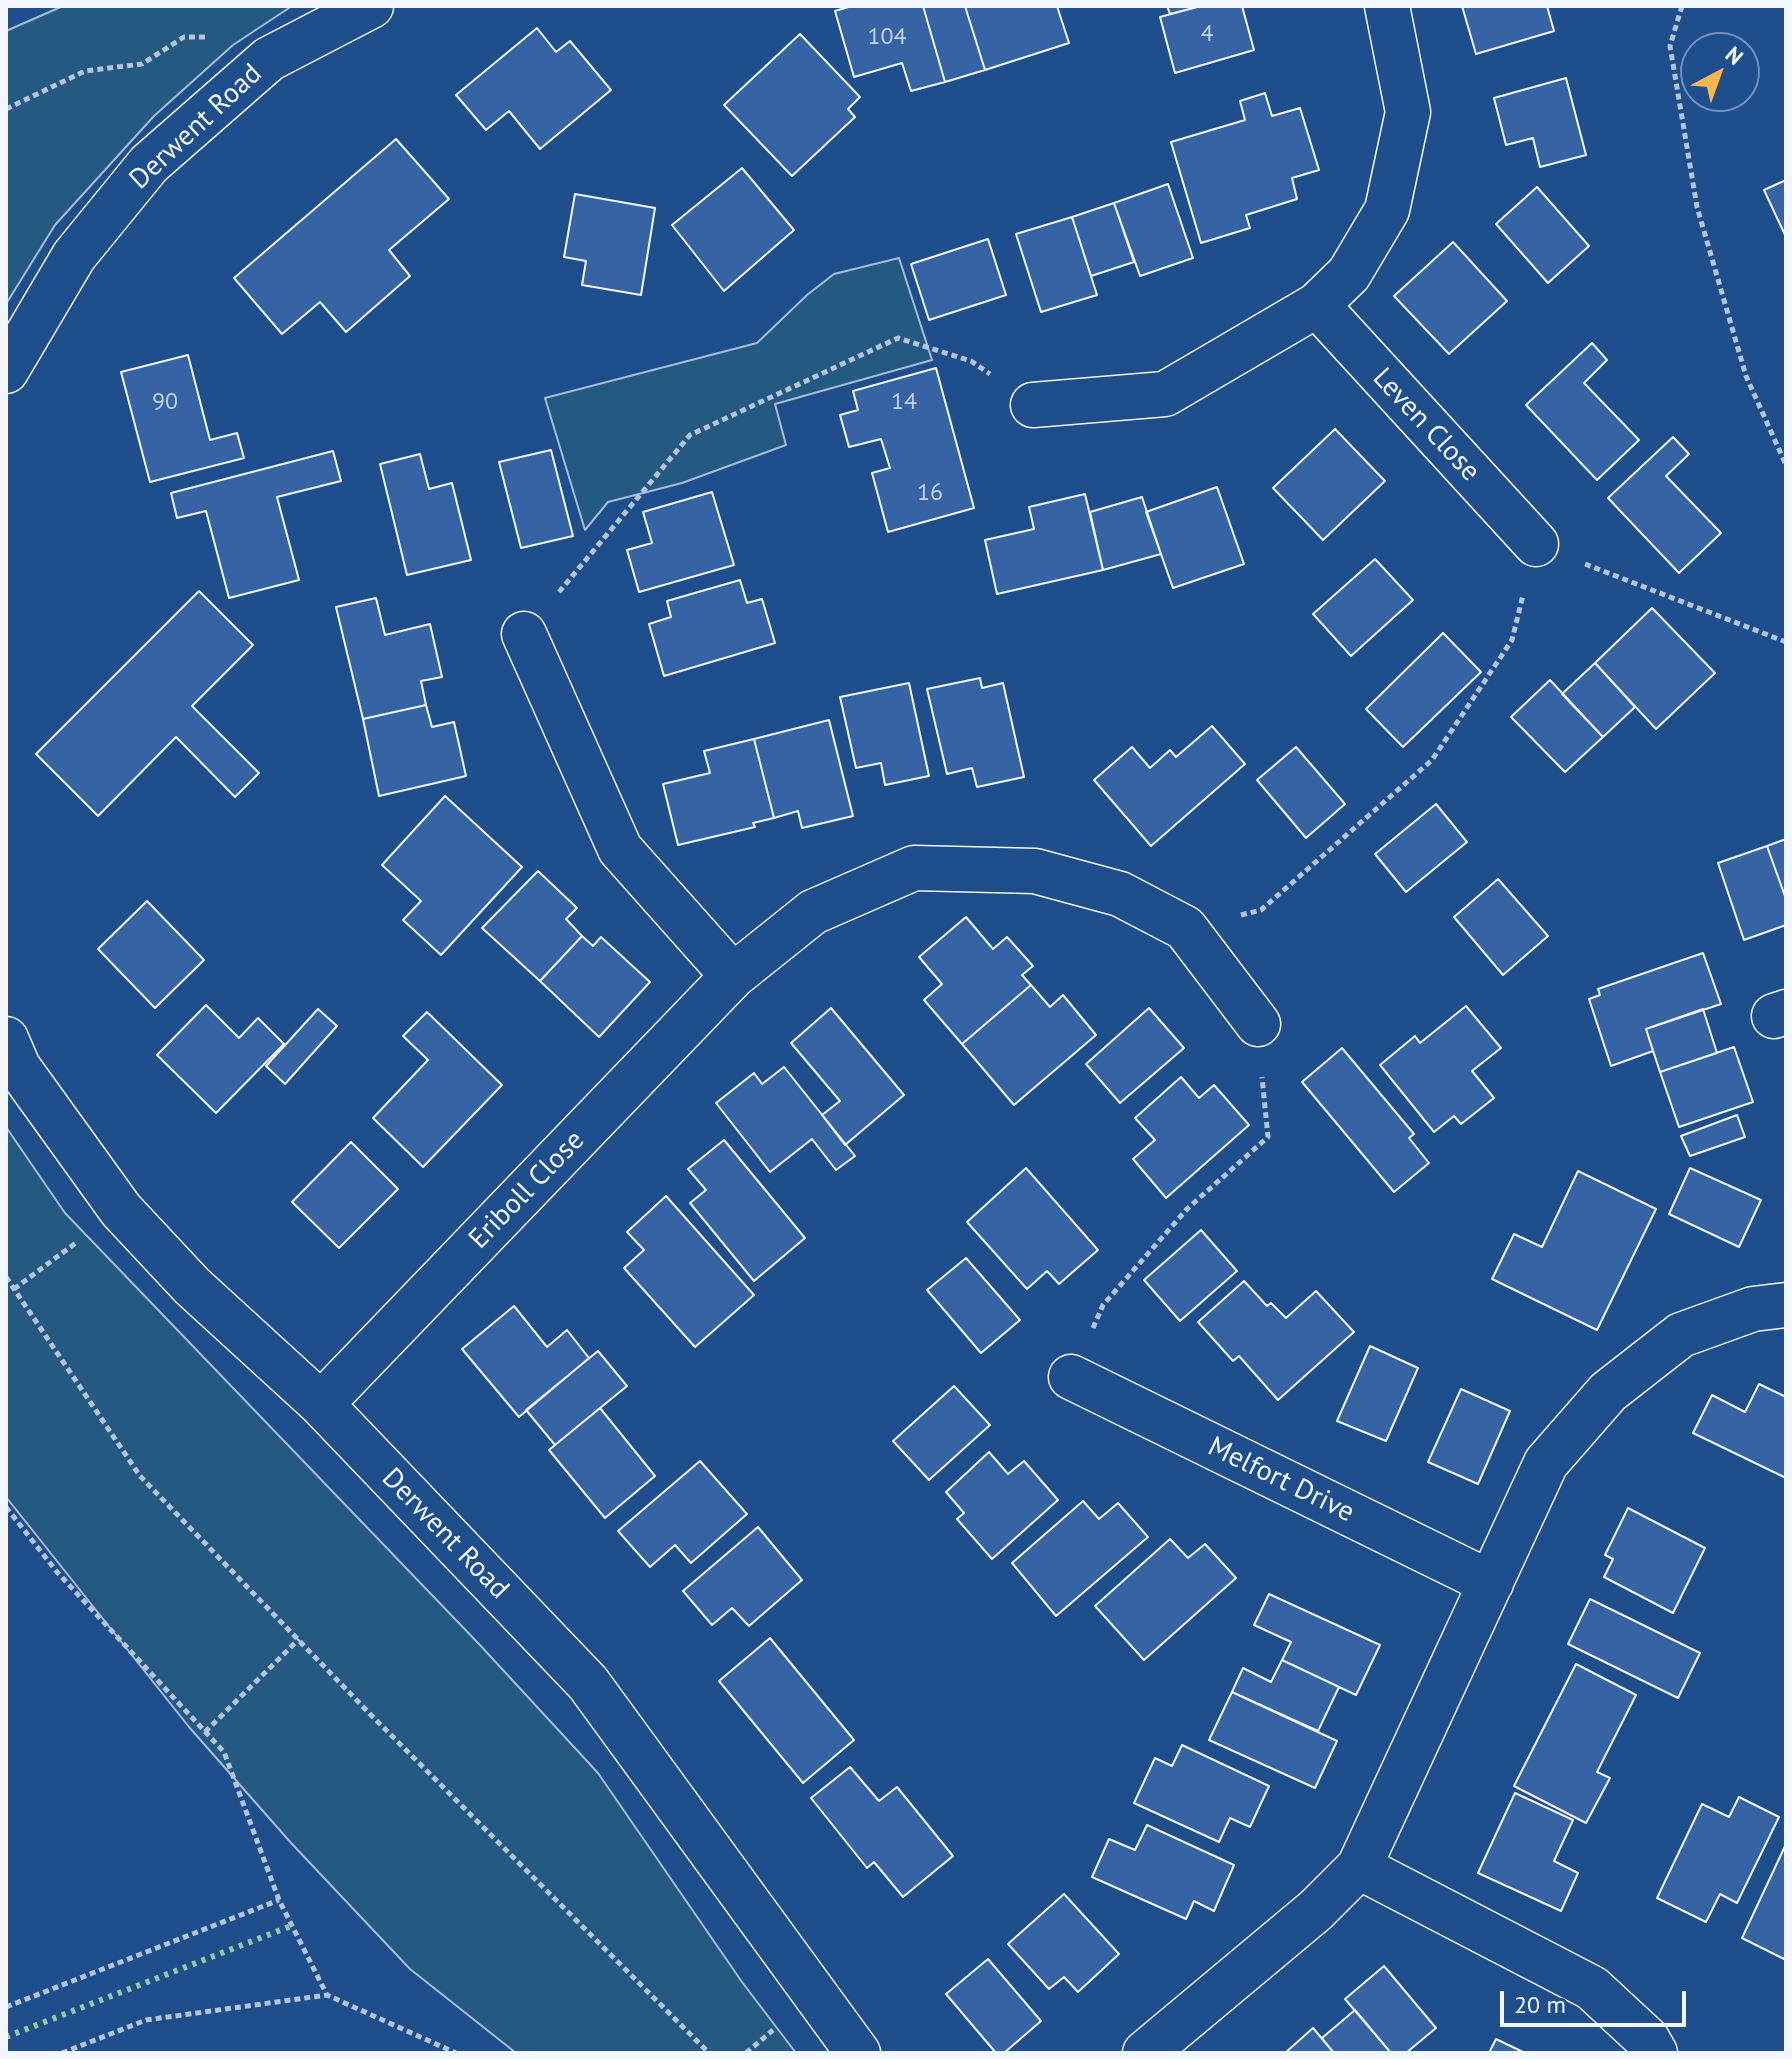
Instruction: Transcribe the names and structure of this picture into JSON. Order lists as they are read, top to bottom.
{
  "streets": {
    "street": [
      "Derwent Road",
      "Leven Close",
      "Eriboll Close",
      "Melfort Drive"
    ]
  },
  "crossings": [
    ["Derwent Road", "Eriboll Close"]
  ],
  "house_numbers": [
    "4",
    "104",
    "90",
    "14",
    "16"
  ],
  "scale_bar": "20 m",
  "north": "top right"
}
